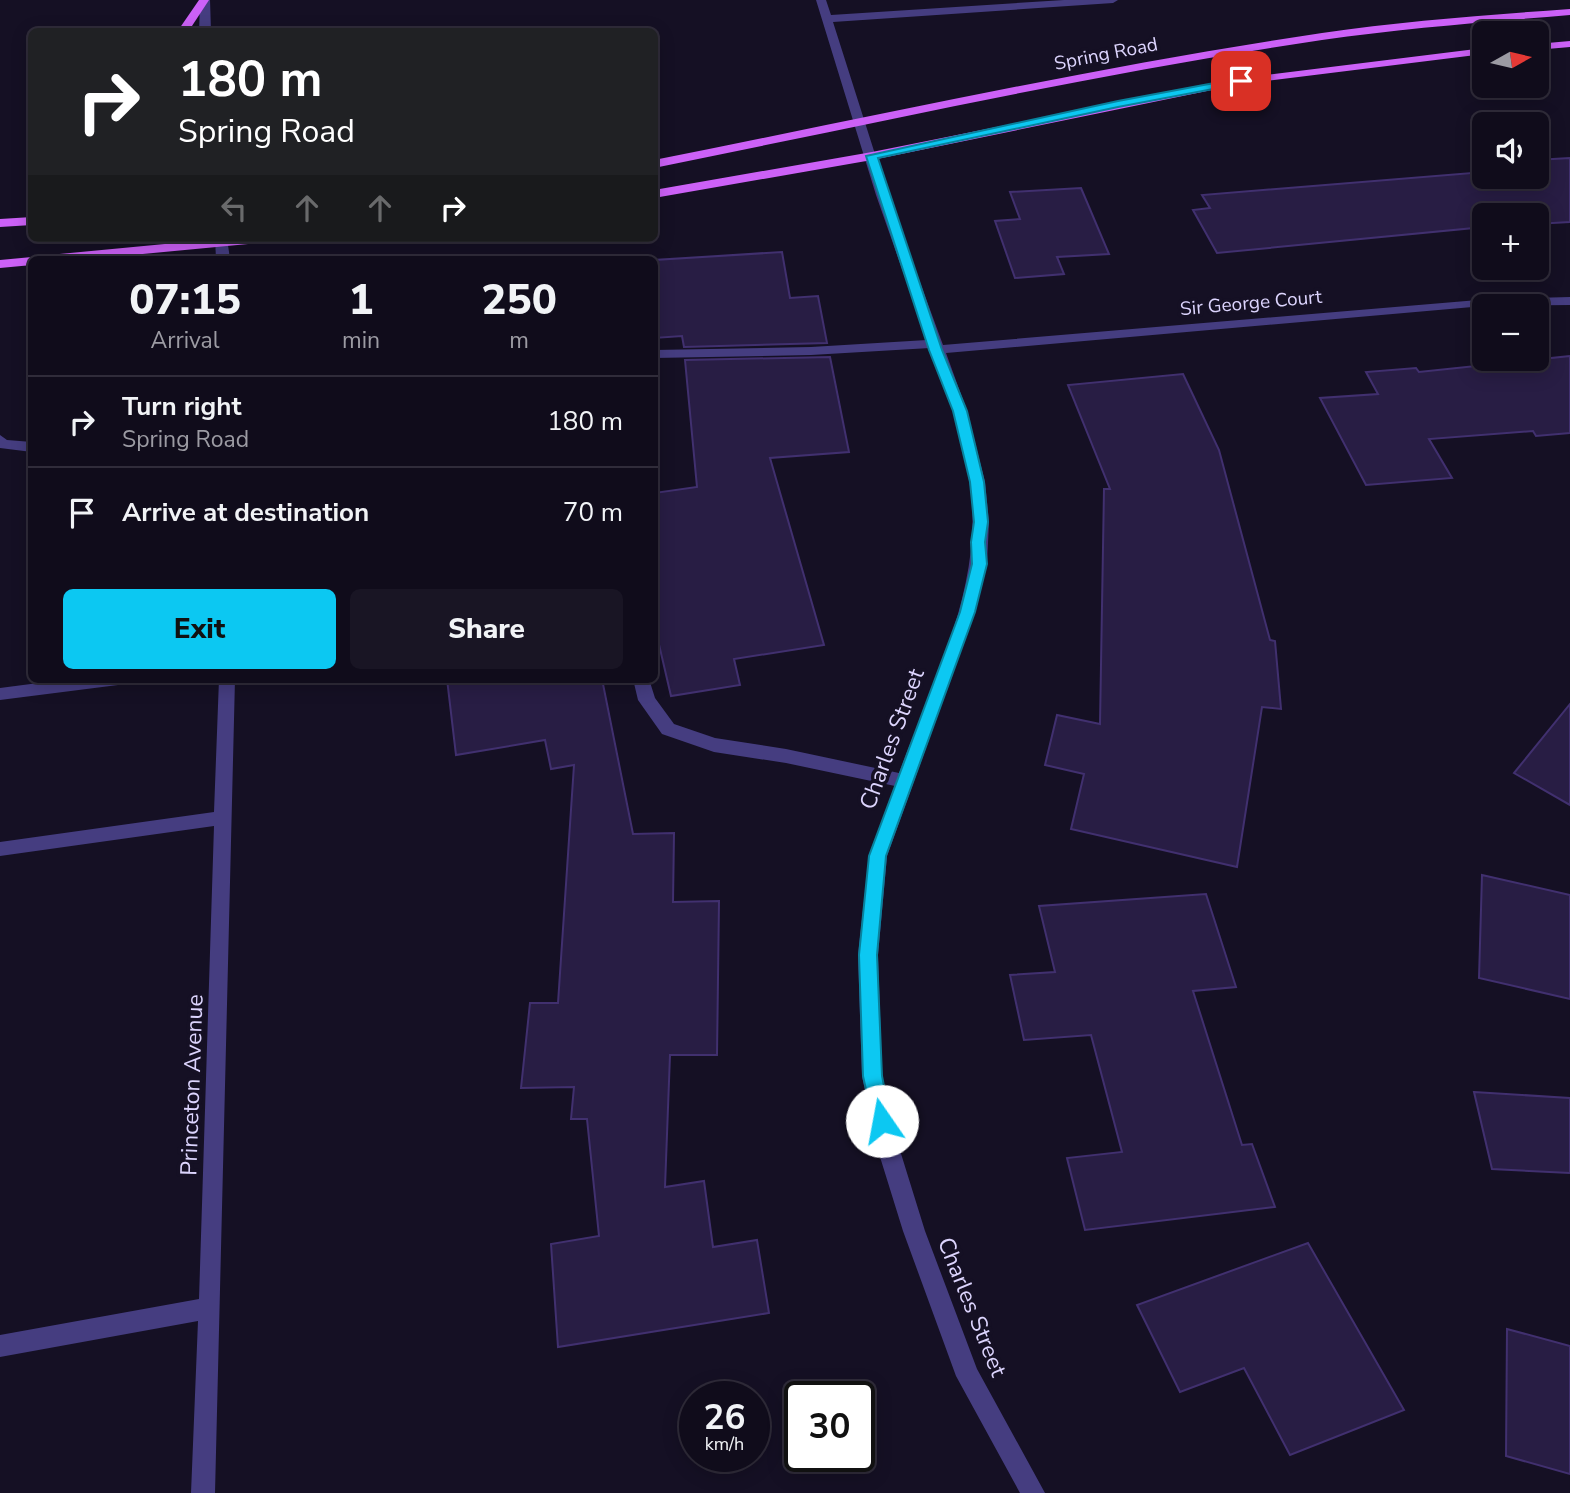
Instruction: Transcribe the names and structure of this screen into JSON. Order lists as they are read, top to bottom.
{
  "streets": {
    "main road": ["Spring Road"],
    "street": ["Sir George Court", "Charles Street", "Princeton Avenue"]
  },
  "crossings": [
    ["Spring Road", "Charles Street"],
    ["Sir George Court", "Charles Street"]
  ],
  "north": "right",
  "page": {
    "map_buttons": ["+", "−"],
    "turn": ["180 m", "Spring Road"],
    "eta": [
      "07:15",
      "Arrival",
      "1",
      "min",
      "250",
      "m"
    ],
    "list": [
      {
        "name": "Turn right",
        "note": "Spring Road",
        "value": "180 m"
      },
      {
        "name": "Arrive at destination",
        "value": "70 m"
      }
    ],
    "buttons": ["Exit", "Share"],
    "speed": "26 km/h",
    "limit": "30"
  }
}
